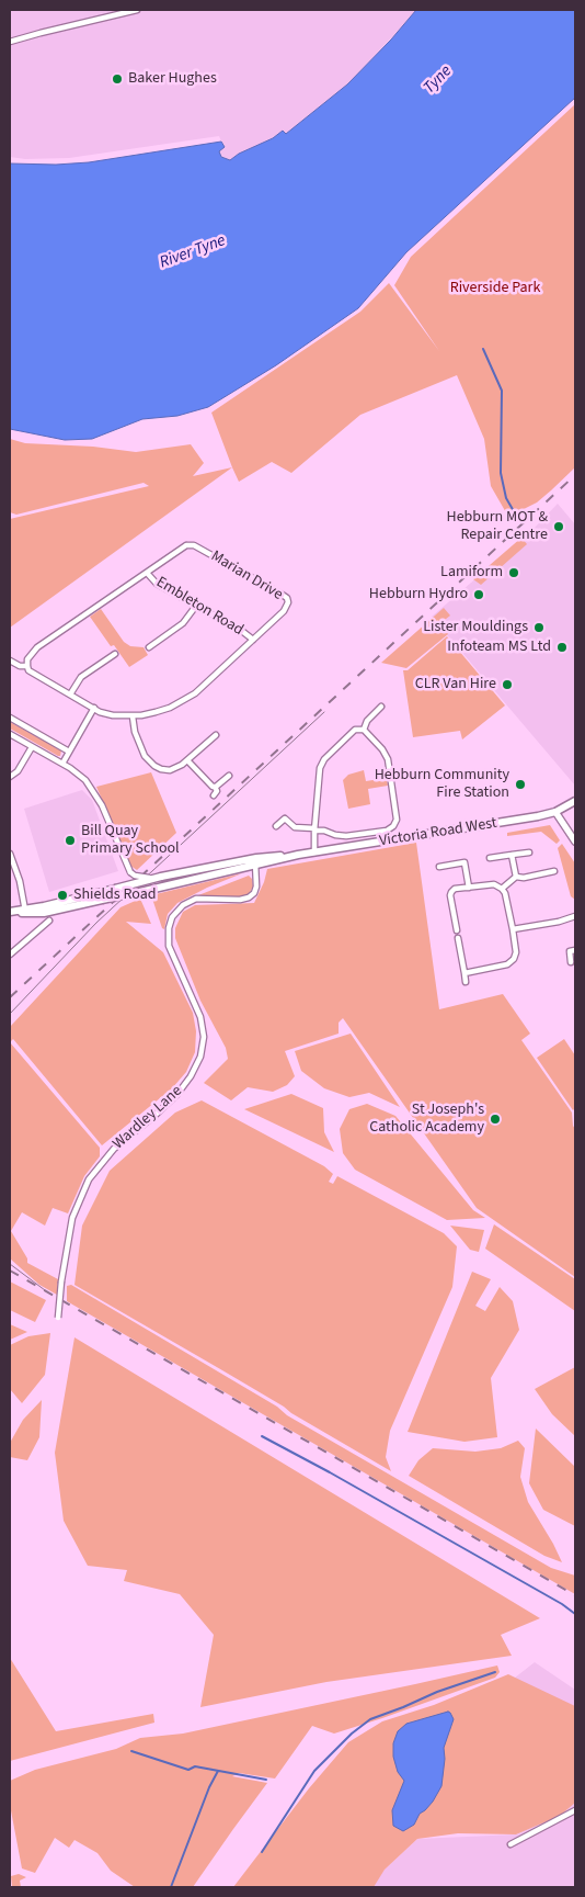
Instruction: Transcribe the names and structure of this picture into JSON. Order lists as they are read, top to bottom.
{
  "streets": {
    "main road": ["Victoria Road West"],
    "street": ["Marian Drive", "Embleton Road", "Wardley Lane"]
  },
  "crossings": [
    ["Marian Drive", "Embleton Road"],
    ["Victoria Road West", "Wardley Lane"]
  ],
  "water": ["Tyne", "River Tyne"],
  "parks": ["Riverside Park"],
  "places": [
    "Baker Hughes",
    "Hebburn MOT & Repair Centre",
    "Lamiform",
    "Hebburn Hydro",
    "Lister Mouldings",
    "Infoteam MS Ltd",
    "CLR Van Hire",
    "Hebburn Community Fire Station",
    "Bill Quay Primary School",
    "Shields Road",
    "St Joseph's Catholic Academy"
  ]
}
